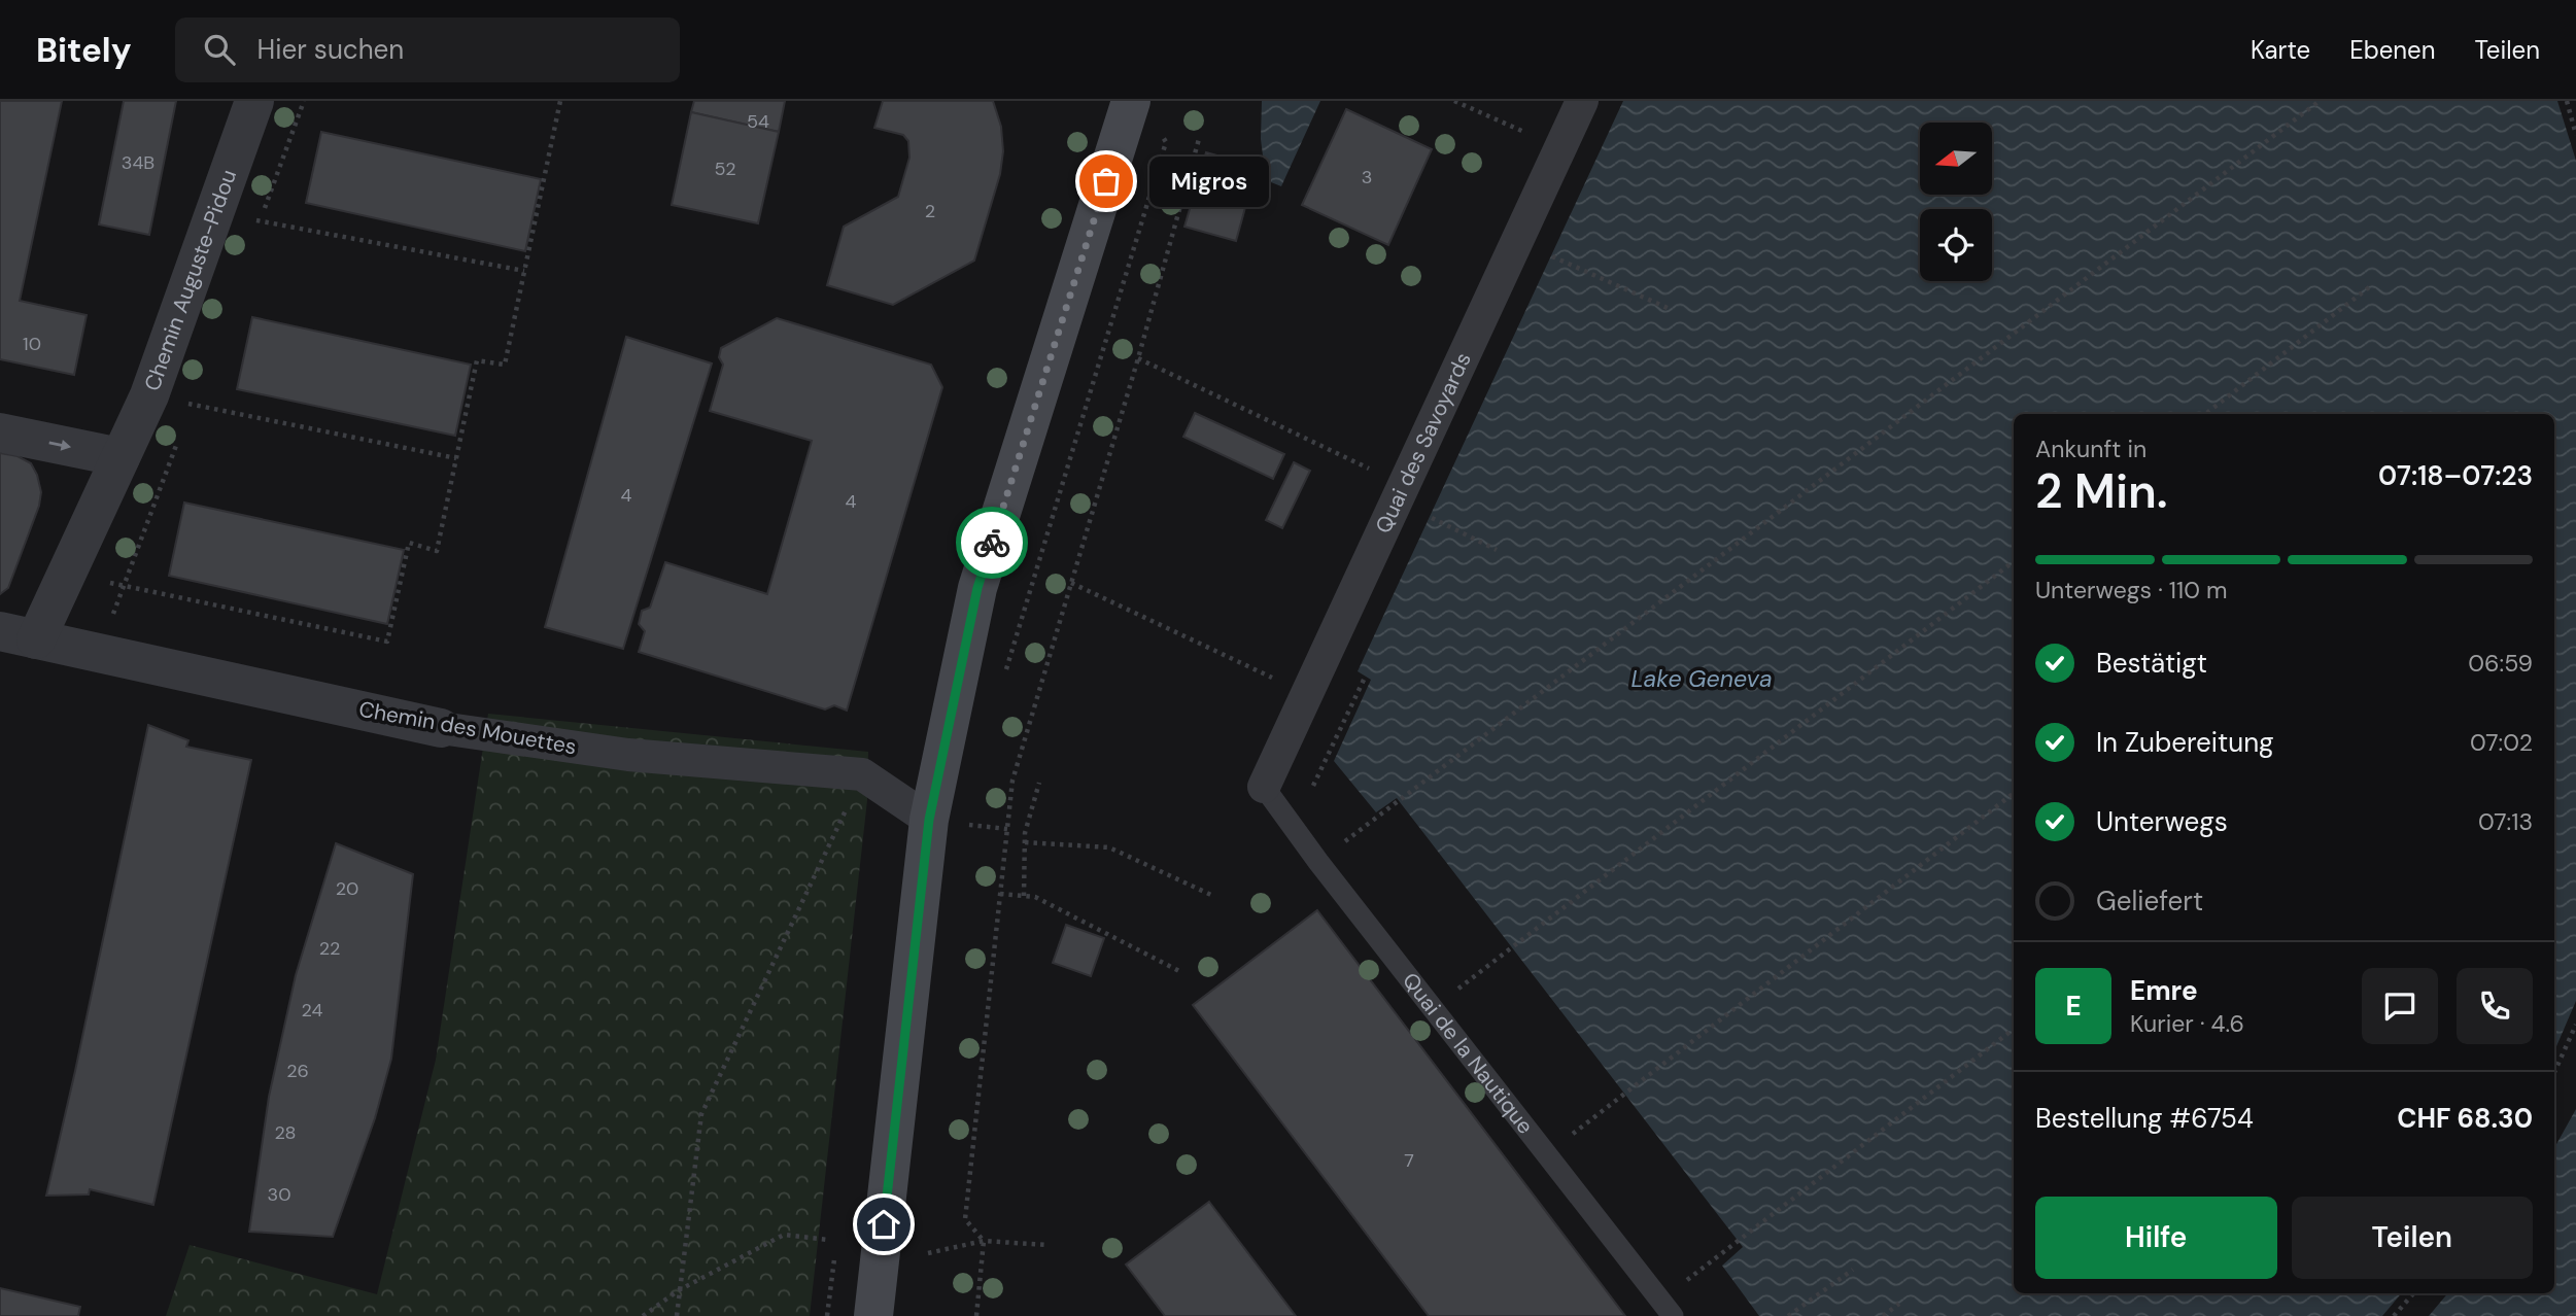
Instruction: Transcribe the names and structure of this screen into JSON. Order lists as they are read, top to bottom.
{
  "streets": {
    "street": ["Chemin Auguste-Pidou", "Quai des Savoyards", "Chemin des Mouettes"],
    "lane": ["Quai de la Nautique"]
  },
  "crossings": [
    ["Chemin Auguste-Pidou", "Chemin des Mouettes"],
    ["Quai des Savoyards", "Quai de la Nautique"]
  ],
  "water": ["Lake Geneva"],
  "places": ["Migros"],
  "house_numbers": [
    "54",
    "34B",
    "52",
    "3",
    "2",
    "10",
    "4",
    "4",
    "20",
    "22",
    "24",
    "26",
    "28",
    "7",
    "30"
  ],
  "north": "left",
  "page": {
    "header": "Bitely",
    "search": "Hier suchen",
    "nav": ["Karte", "Ebenen", "Teilen"],
    "bubble": "Migros",
    "heading": ["2 Min.", "Ankunft in", "07:18–07:23"],
    "panel": [
      "Emre",
      "Kurier · 4.6",
      "Bestellung #6754",
      "CHF 68.30"
    ],
    "bar": "Unterwegs · 110 m",
    "list": [
      ["Bestätigt", "06:59"],
      ["In Zubereitung", "07:02"],
      ["Unterwegs", "07:13"],
      "Geliefert"
    ],
    "round": "E",
    "buttons": ["Hilfe", "Teilen"]
  }
}
